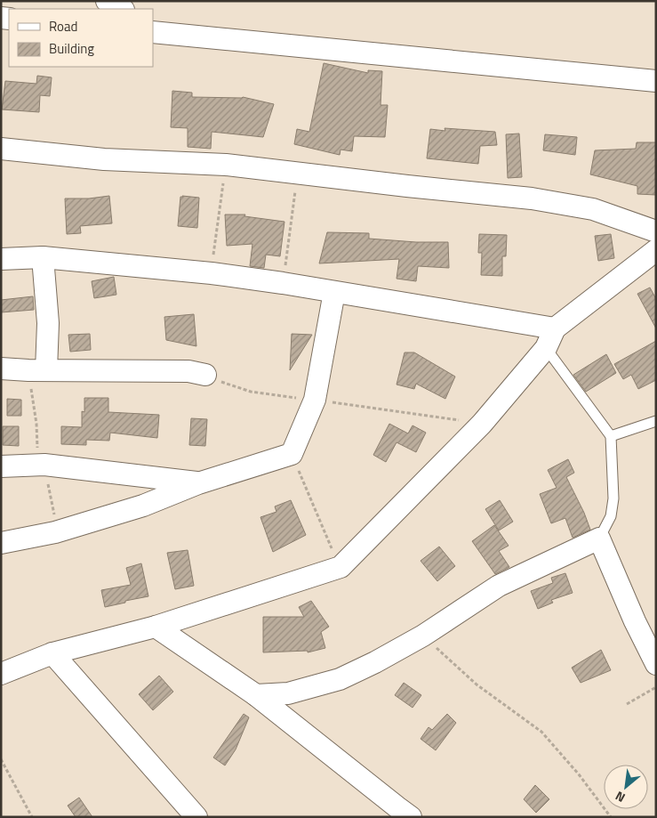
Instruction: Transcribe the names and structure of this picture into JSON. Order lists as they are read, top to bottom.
{
  "legend": ["Road", "Building"],
  "north": "bottom left"
}
